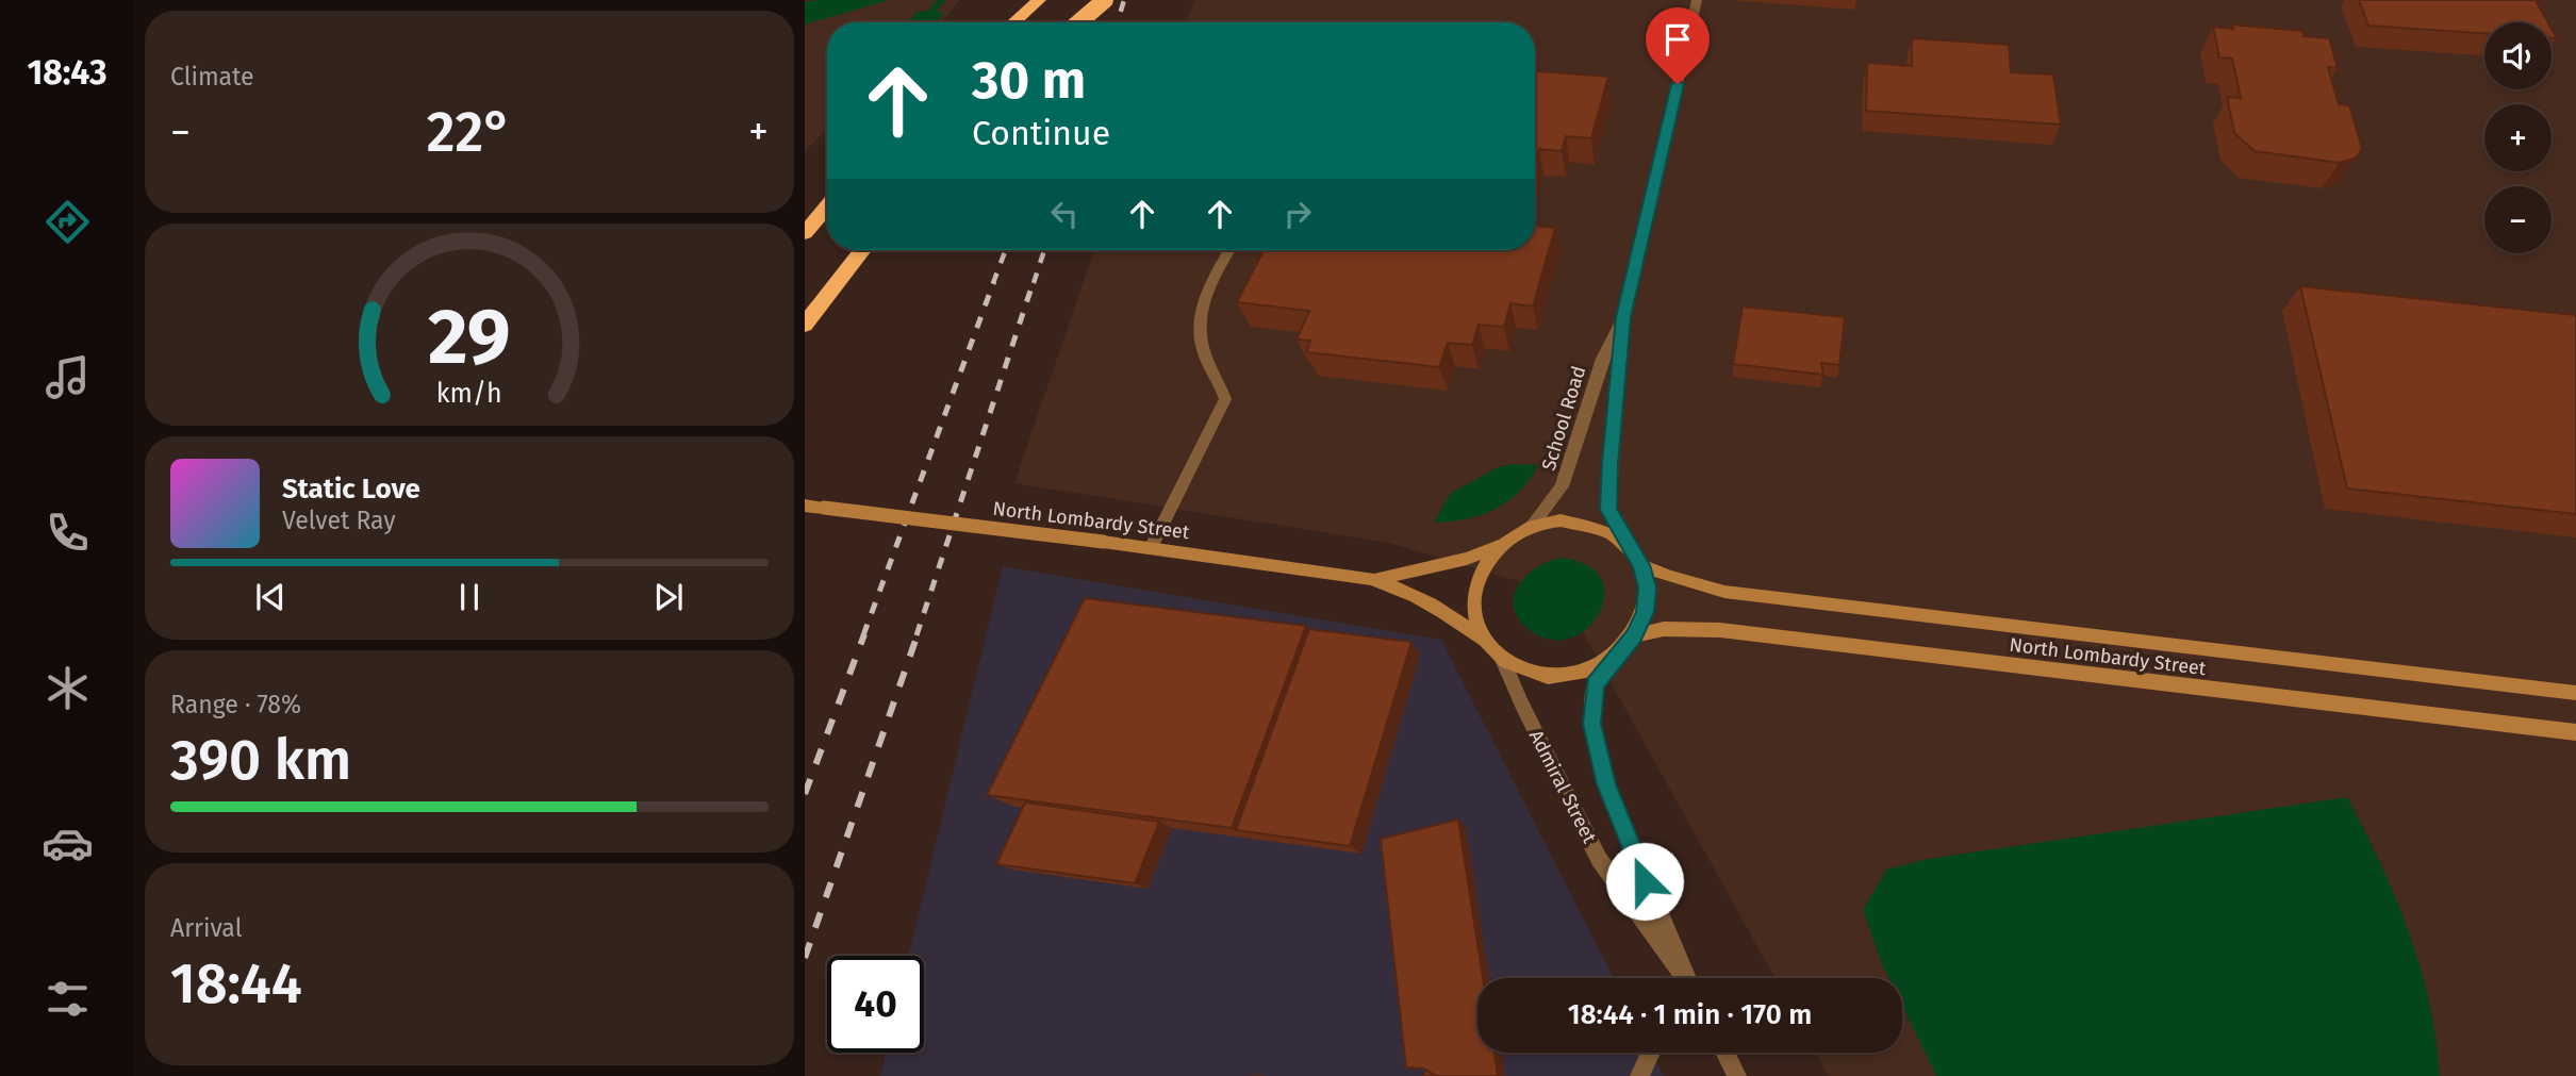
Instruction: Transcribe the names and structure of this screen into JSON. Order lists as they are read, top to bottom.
{
  "streets": {
    "main road": ["North Lombardy Street"],
    "street": ["School Road", "Admiral Street"]
  },
  "crossings": [
    ["School Road", "North Lombardy Street"],
    ["School Road", "Admiral Street"],
    ["North Lombardy Street", "Admiral Street"]
  ],
  "page": {
    "tabs": "18:43",
    "tile": [
      "Climate",
      ["Range · 78%", "390 km"],
      ["Arrival", "18:44"]
    ],
    "map_buttons": ["+", "−"],
    "turn": ["30 m", "Continue"],
    "heat": ["−", "22°", "+"],
    "song": ["Static Love", "Velvet Ray"],
    "limit": "40",
    "trip": "18:44 · 1 min · 170 m",
    "gauge": ["29", "km/h"]
  }
}
